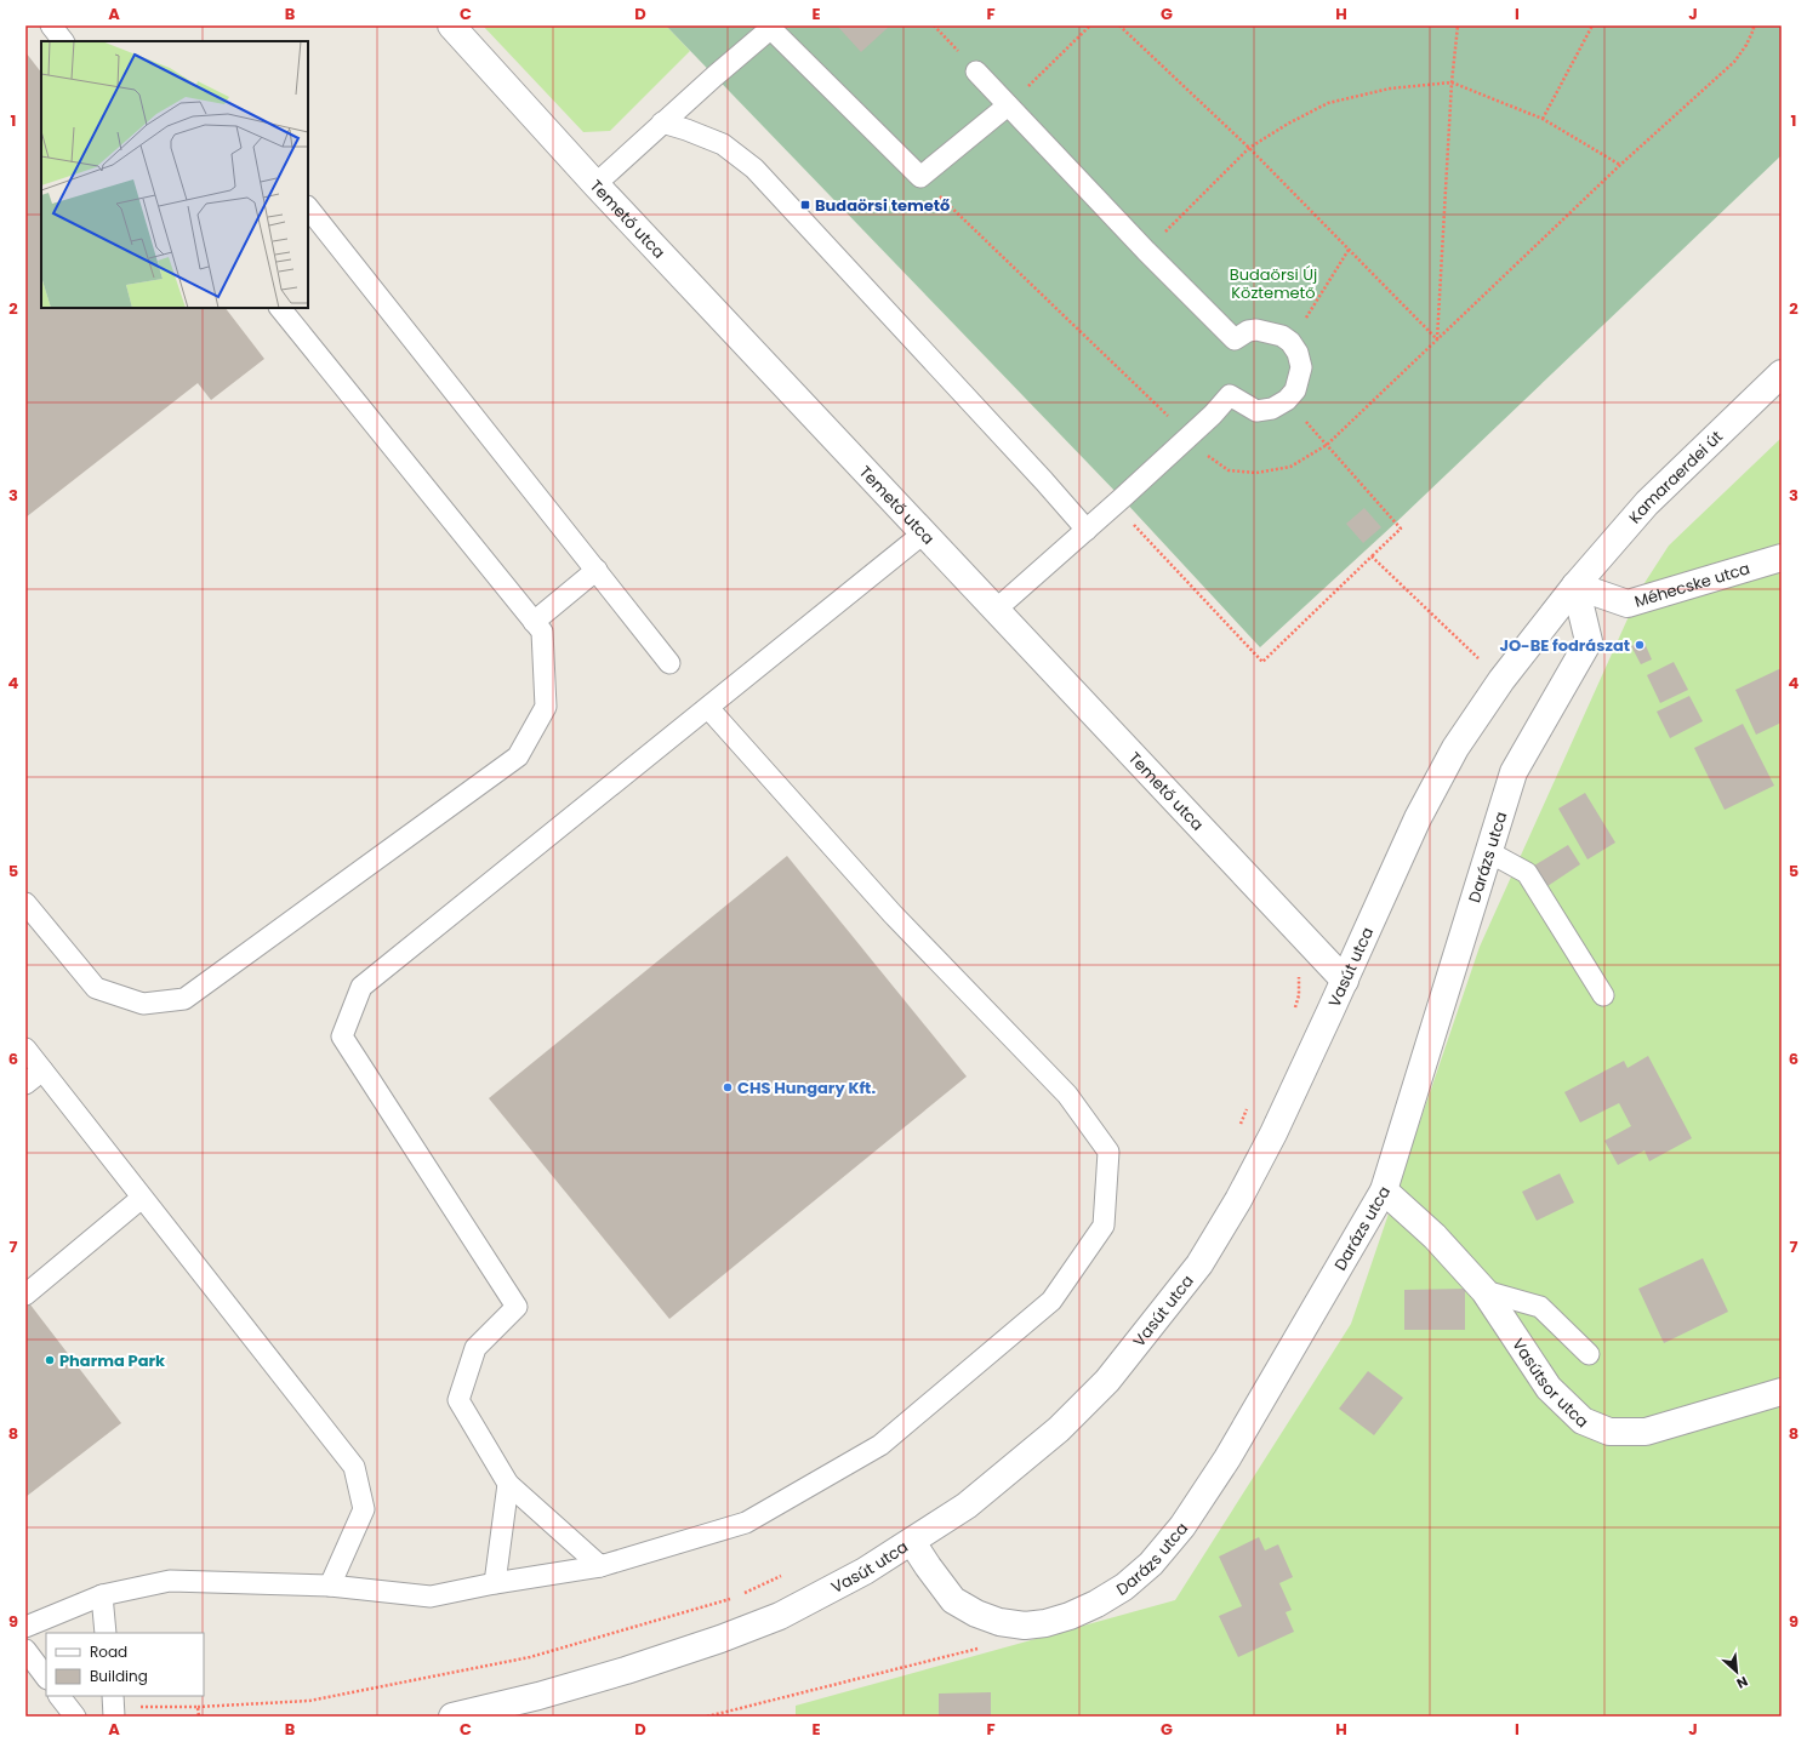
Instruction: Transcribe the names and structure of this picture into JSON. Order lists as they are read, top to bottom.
{
  "streets": {
    "street": [
      "Temető utca",
      "Kamaraerdei út",
      "Méhecske utca",
      "Darázs utca",
      "Vasút utca",
      "Vasútsor utca"
    ]
  },
  "crossings": [
    ["Temető utca", "Vasút utca"],
    ["Kamaraerdei út", "Méhecske utca"],
    ["Kamaraerdei út", "Darázs utca"],
    ["Kamaraerdei út", "Vasút utca"],
    ["Méhecske utca", "Darázs utca"],
    ["Méhecske utca", "Vasút utca"],
    ["Darázs utca", "Vasút utca"],
    ["Darázs utca", "Vasútsor utca"]
  ],
  "parks": ["Budaörsi Új Köztemető"],
  "places": {
    "transit": ["Budaörsi temető"],
    "other": ["JO-BE fodrászat", "CHS Hungary Kft.", "Pharma Park"]
  },
  "legend": ["Road", "Building"],
  "north": "bottom right",
  "grid": {
    "columns": [
      "A",
      "B",
      "C",
      "D",
      "E",
      "F",
      "G",
      "H",
      "I",
      "J"
    ],
    "rows": [
      "1",
      "2",
      "3",
      "4",
      "5",
      "6",
      "7",
      "8",
      "9"
    ]
  }
}
